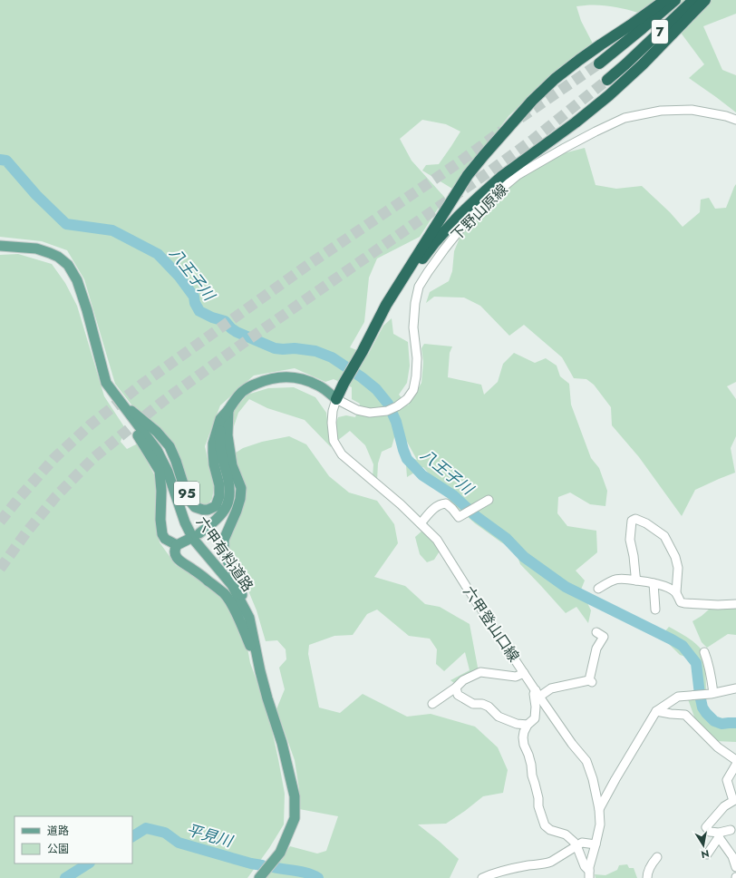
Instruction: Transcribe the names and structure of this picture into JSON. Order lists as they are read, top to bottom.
{
  "streets": {
    "highway": ["7"],
    "main road": ["95", "六甲有料道路"],
    "street": ["下野山原線", "六甲登山口線"]
  },
  "crossings": [
    ["下野山原線", "95"],
    ["下野山原線", "六甲登山口線"],
    ["95", "六甲有料道路"],
    ["95", "六甲登山口線"]
  ],
  "water": ["八王子川", "平見川"],
  "legend": ["道路", "公園"],
  "north": "bottom"
}
